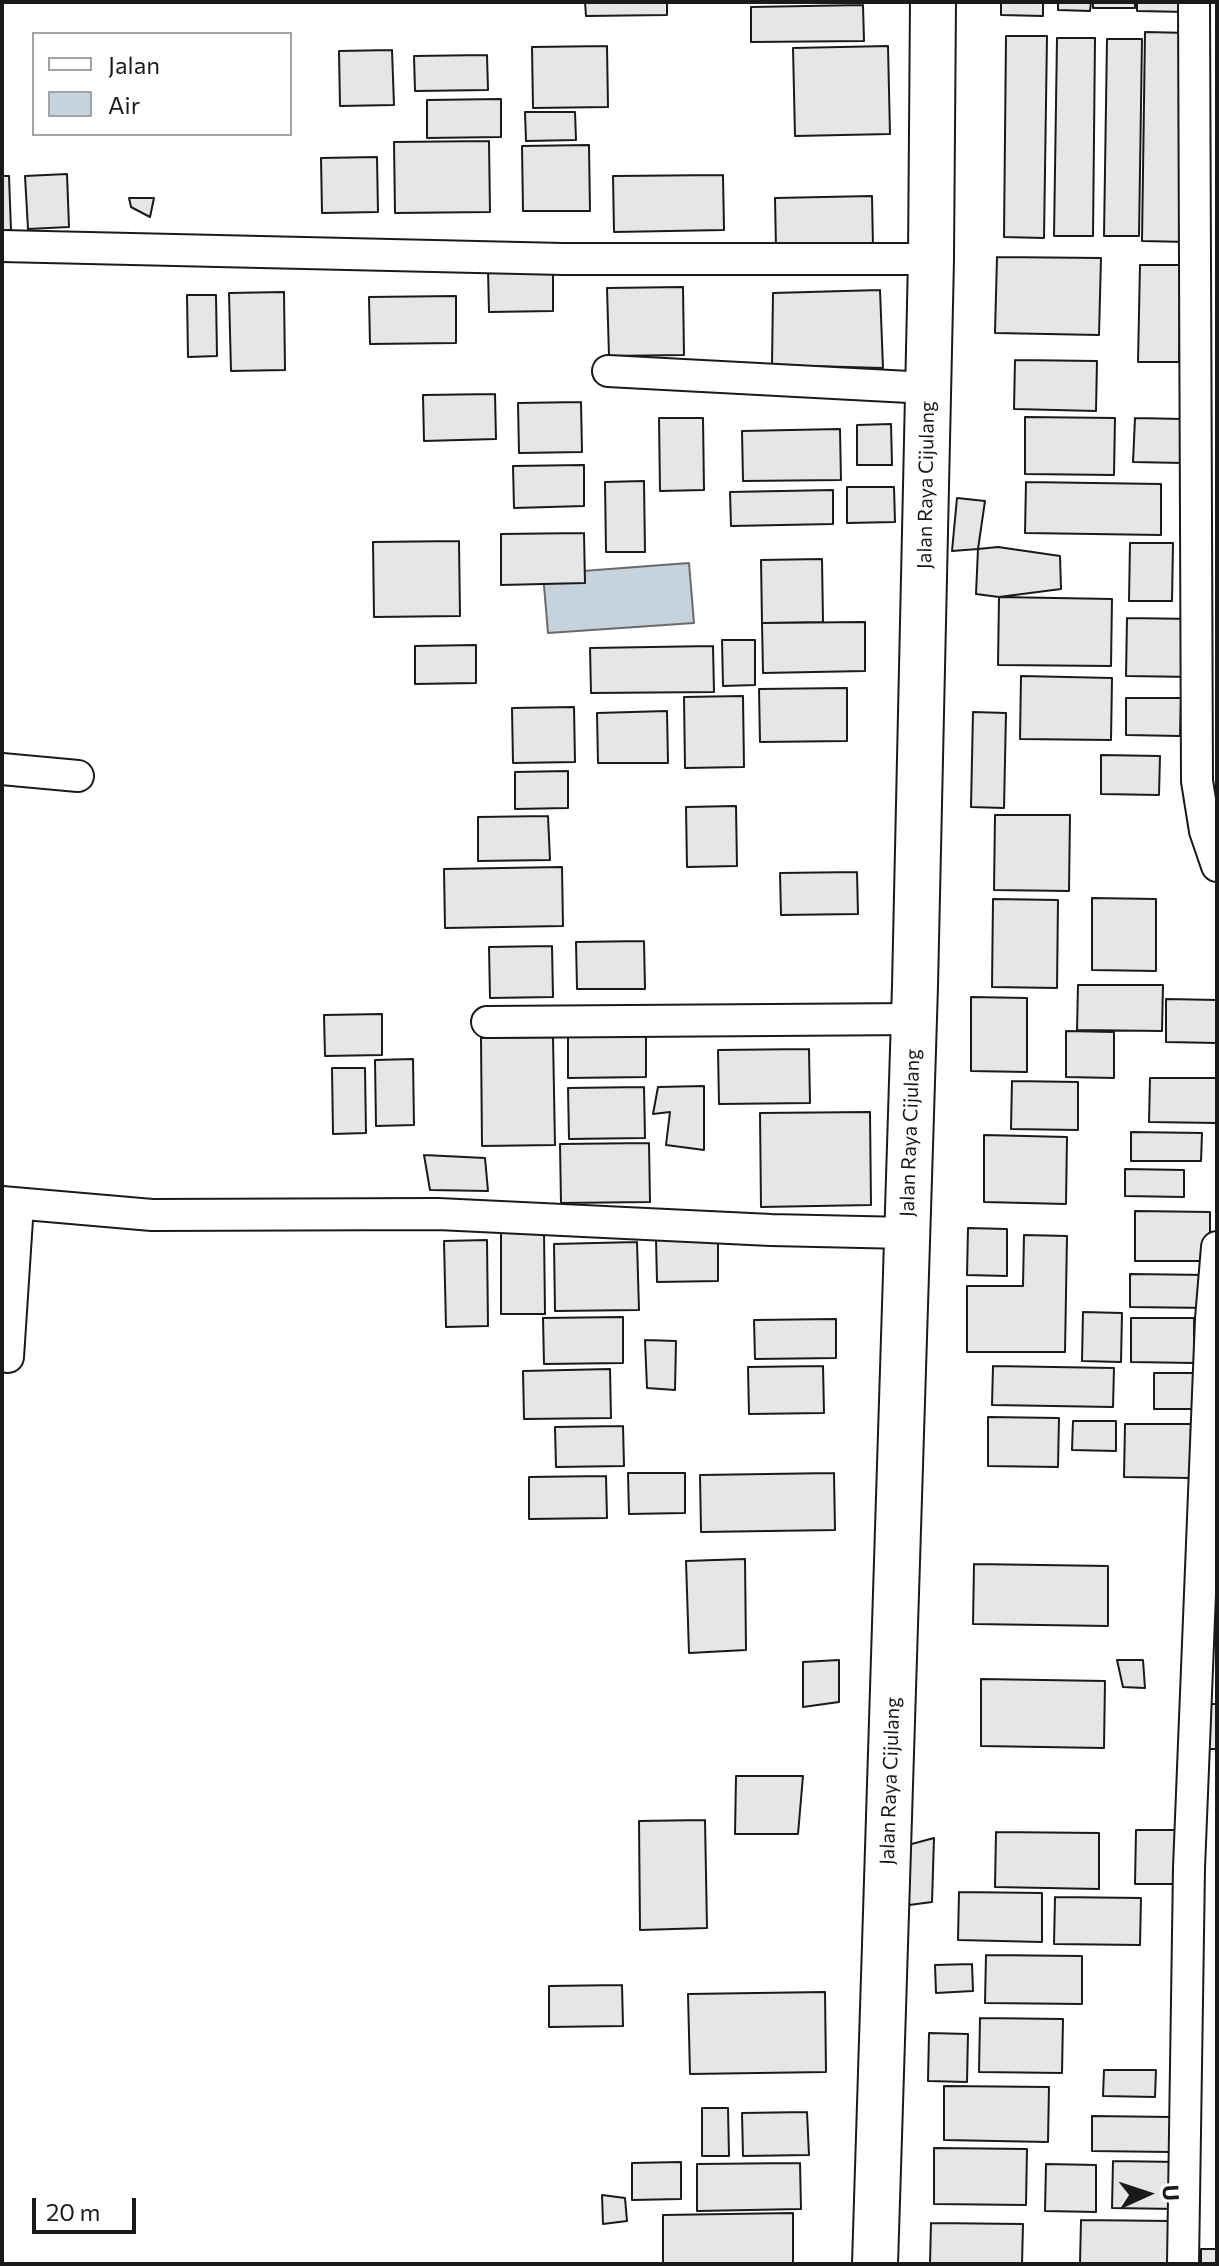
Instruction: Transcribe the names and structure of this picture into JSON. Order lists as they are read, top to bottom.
{
  "streets": {
    "highway": ["Jalan Raya Cijulang"]
  },
  "legend": ["Jalan", "Air"],
  "scale_bar": "20 m",
  "north": "right"
}
